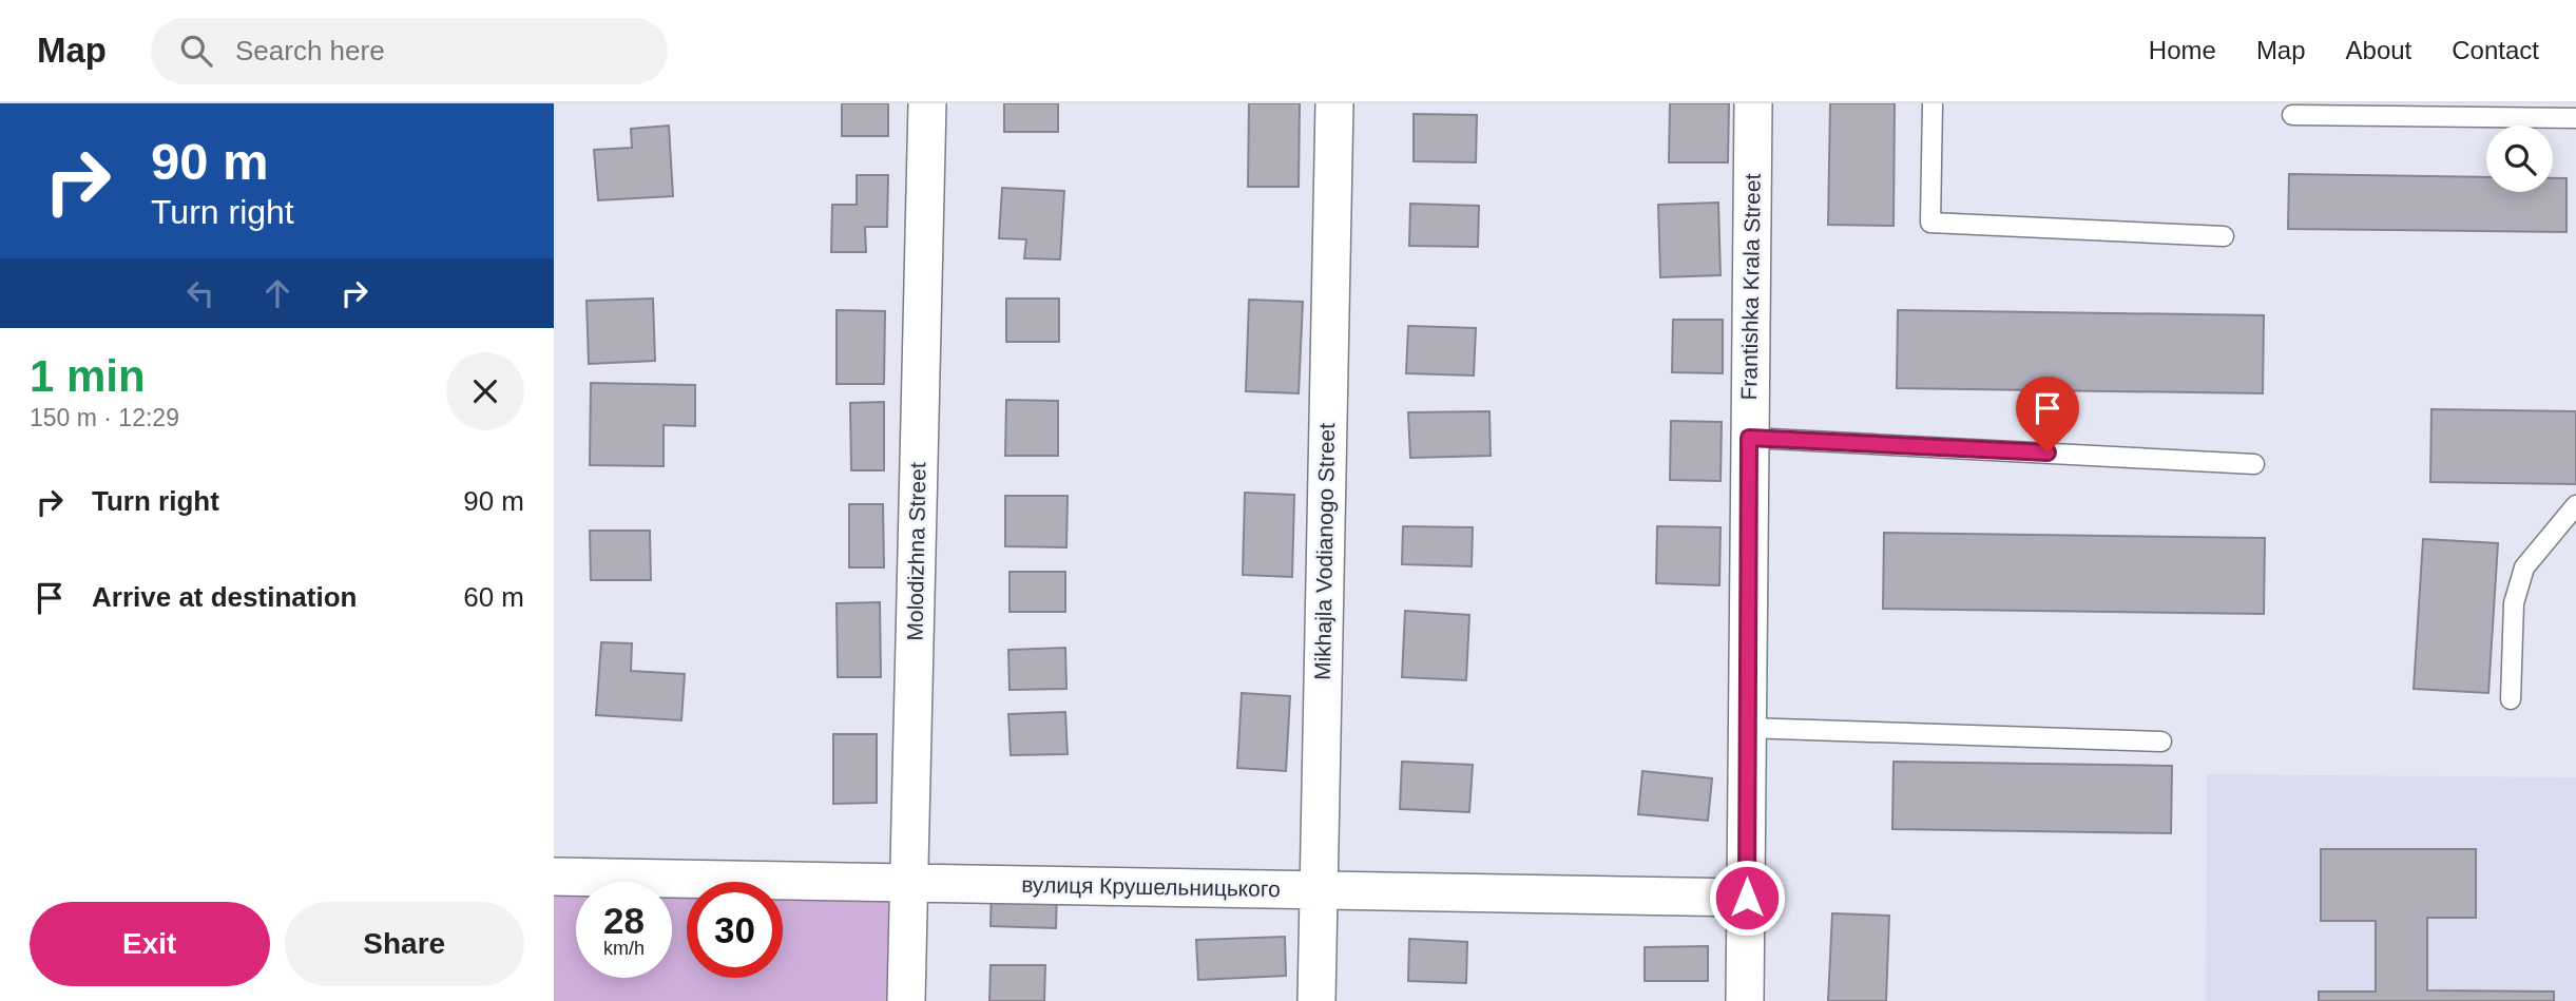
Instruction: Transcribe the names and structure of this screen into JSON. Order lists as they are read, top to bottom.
{
  "streets": {
    "street": [
      "Frantishka Krala Street",
      "Molodizhna Street",
      "Mikhajla Vodianogo Street",
      "вулиця Крушельницького"
    ]
  },
  "crossings": [
    ["Frantishka Krala Street", "вулиця Крушельницького"],
    ["Molodizhna Street", "вулиця Крушельницького"],
    ["Mikhajla Vodianogo Street", "вулиця Крушельницького"]
  ],
  "page": {
    "header": "Map",
    "search": "Search here",
    "nav": [
      "Home",
      "Map",
      "About",
      "Contact"
    ],
    "turn": ["90 m", "Turn right"],
    "heading": ["1 min", "150 m · 12:29"],
    "list": [
      {
        "name": "Turn right",
        "value": "90 m"
      },
      {
        "name": "Arrive at destination",
        "value": "60 m"
      }
    ],
    "speed": "28 km/h",
    "limit": "30",
    "buttons": ["Exit", "Share"]
  }
}
